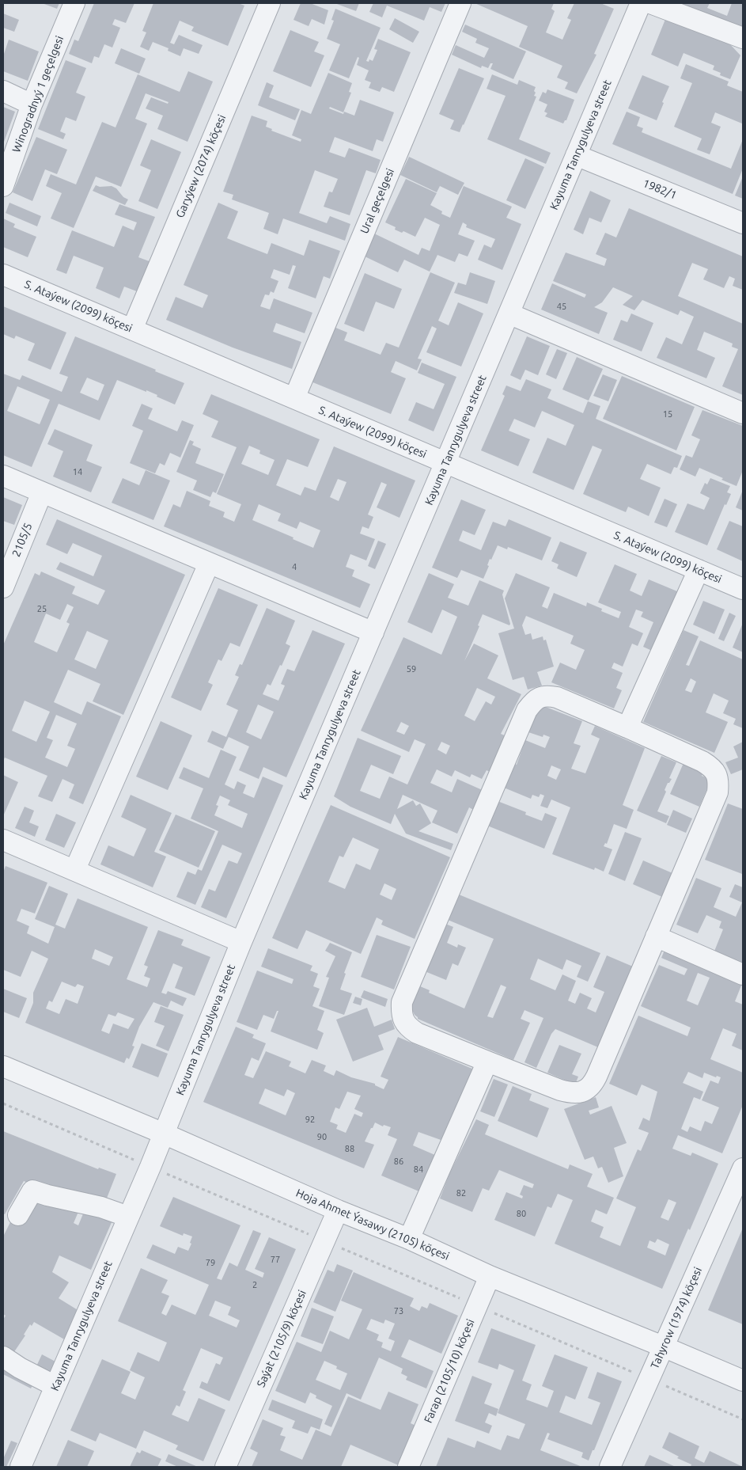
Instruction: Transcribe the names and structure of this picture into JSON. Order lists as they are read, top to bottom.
{
  "streets": {
    "street": [
      "Winogradnyý 1 geçelgesi",
      "Kayuma Tanrygulyeva street",
      "Garyýew (2074) köçesi",
      "1982/1",
      "Ural geçelgesi",
      "S. Ataýew (2099) köçesi",
      "2105/5",
      "Hoja Ahmet Ýasawy (2105) köçesi",
      "Tahyrow (1974) köçesi",
      "Saýat (2105/9) köçesi",
      "Farap (2105/10) köçesi"
    ]
  },
  "crossings": [
    ["Kayuma Tanrygulyeva street", "1982/1"],
    ["Kayuma Tanrygulyeva street", "S. Ataýew (2099) köçesi"],
    ["Kayuma Tanrygulyeva street", "Hoja Ahmet Ýasawy (2105) köçesi"],
    ["Garyýew (2074) köçesi", "S. Ataýew (2099) köçesi"],
    ["Ural geçelgesi", "S. Ataýew (2099) köçesi"],
    ["Hoja Ahmet Ýasawy (2105) köçesi", "Tahyrow (1974) köçesi"],
    ["Hoja Ahmet Ýasawy (2105) köçesi", "Saýat (2105/9) köçesi"],
    ["Hoja Ahmet Ýasawy (2105) köçesi", "Farap (2105/10) köçesi"]
  ],
  "house_numbers": [
    "45",
    "15",
    "14",
    "4",
    "25",
    "59",
    "92",
    "90",
    "88",
    "86",
    "84",
    "82",
    "80",
    "77",
    "79",
    "2",
    "73"
  ]
}
